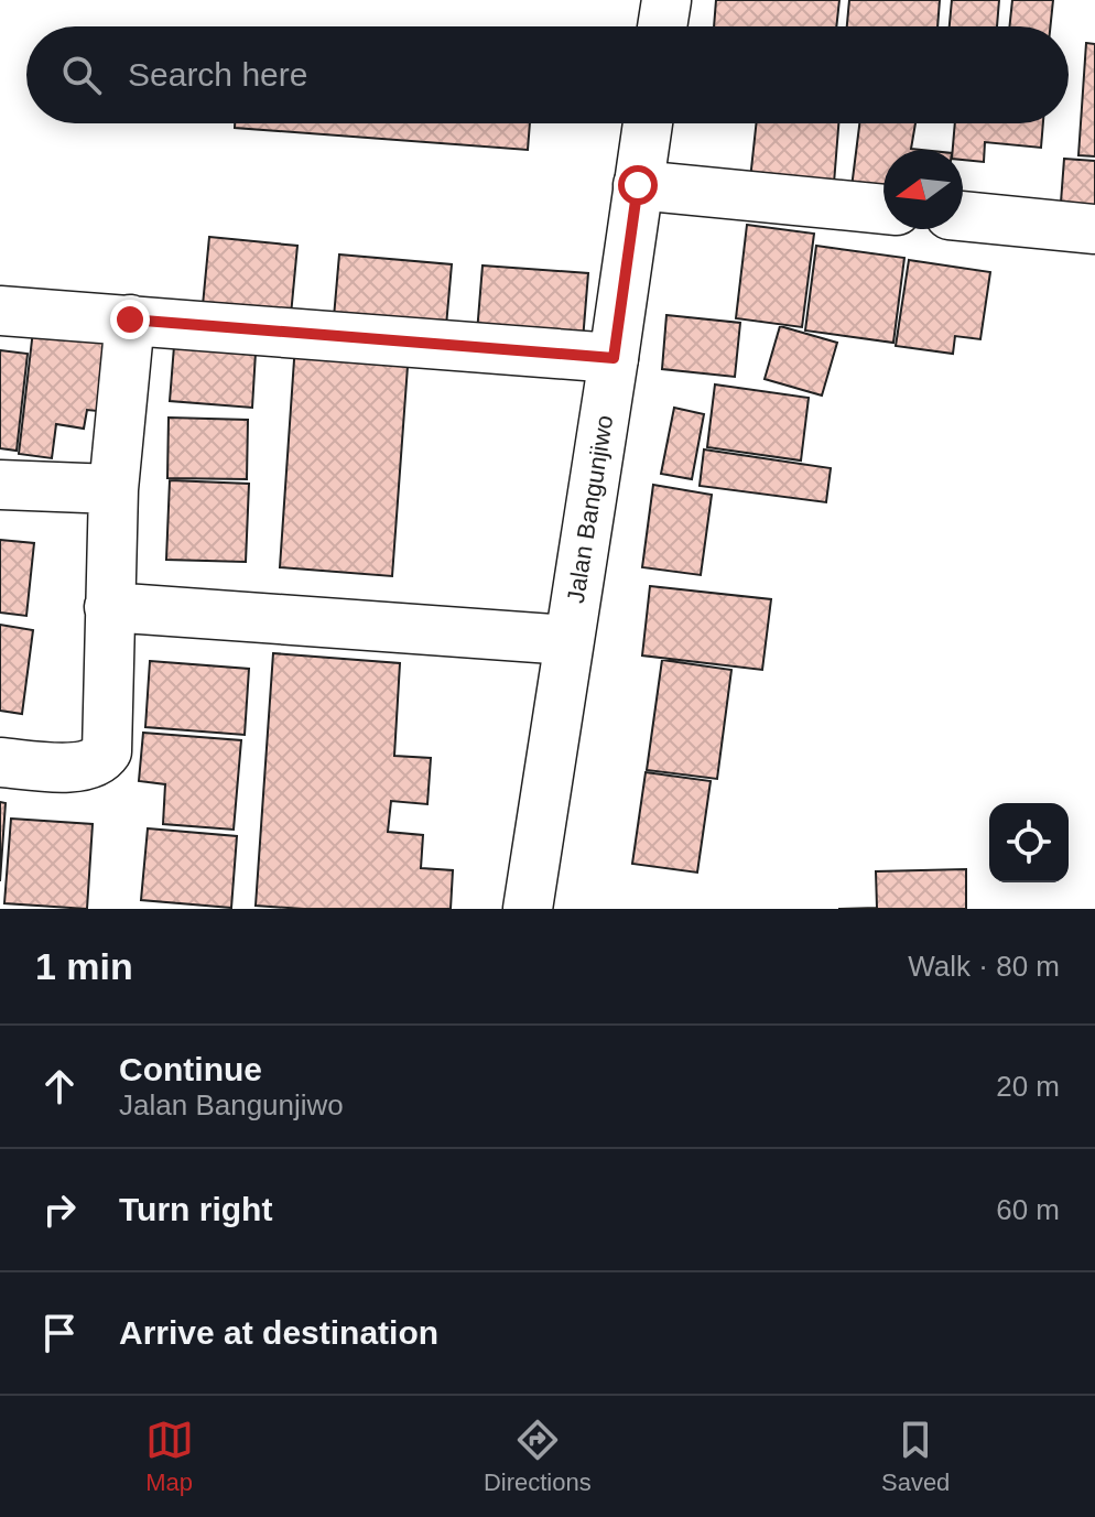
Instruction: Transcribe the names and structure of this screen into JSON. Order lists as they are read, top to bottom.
{
  "streets": {
    "street": ["Jalan Bangunjiwo"]
  },
  "north": "left",
  "page": {
    "search": "Search here",
    "heading": ["1 min", "Walk · 80 m"],
    "list": [
      ["Continue", "Jalan Bangunjiwo", "20 m"],
      ["Turn right", "60 m"],
      "Arrive at destination"
    ],
    "nav": ["Map", "Directions", "Saved"]
  }
}
